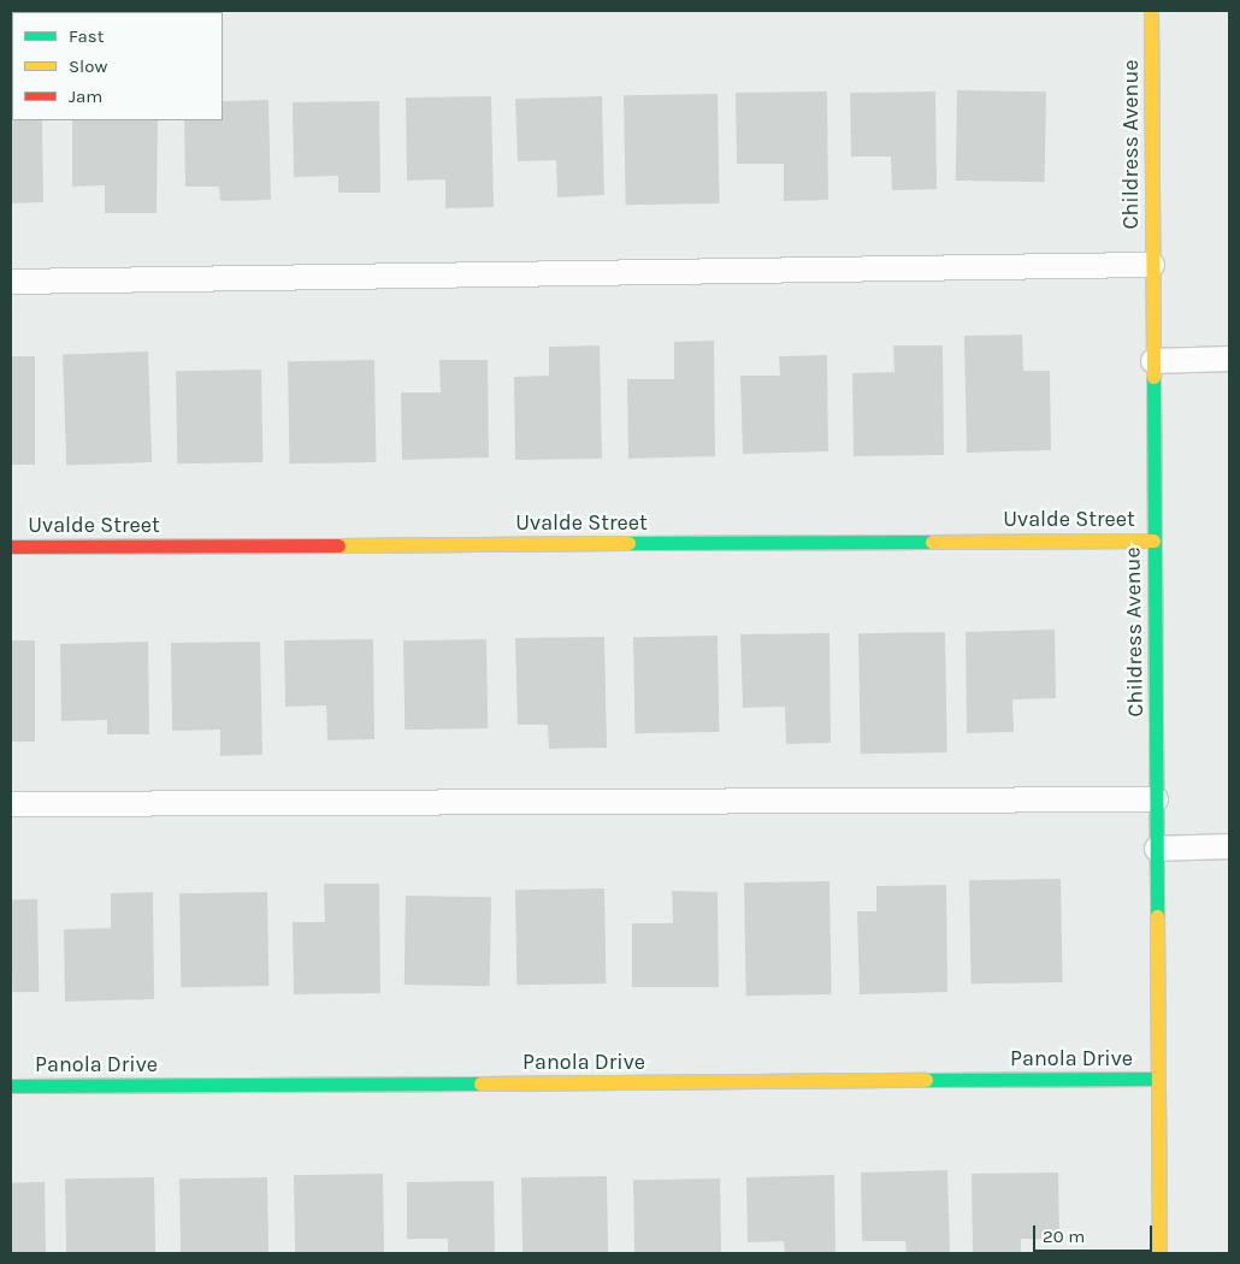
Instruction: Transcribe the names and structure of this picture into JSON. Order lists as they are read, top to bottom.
{
  "streets": {
    "street": ["Childress Avenue", "Uvalde Street", "Panola Drive"]
  },
  "crossings": [
    ["Childress Avenue", "Uvalde Street"],
    ["Childress Avenue", "Panola Drive"]
  ],
  "legend": ["Fast", "Slow", "Jam"],
  "scale_bar": "20 m"
}
